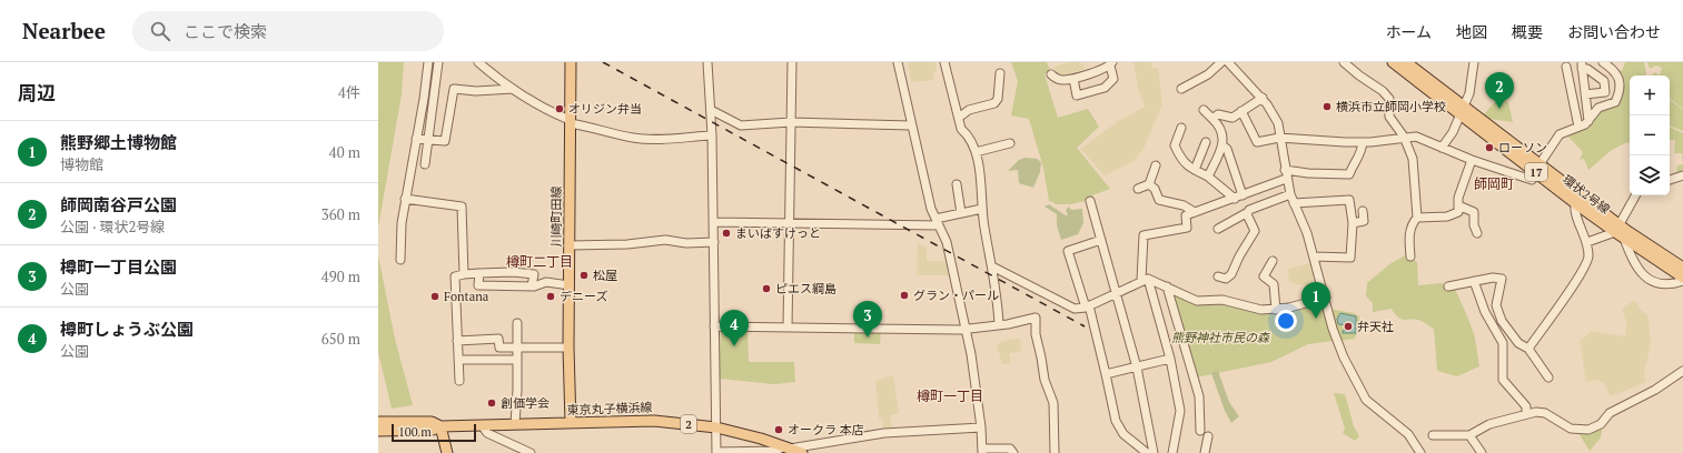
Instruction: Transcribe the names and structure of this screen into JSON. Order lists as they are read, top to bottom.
{
  "streets": {
    "main road": [
      "17",
      "環状2号線",
      "川崎町田線",
      "東京丸子横浜線",
      "2"
    ]
  },
  "crossings": [
    ["川崎町田線", "東京丸子横浜線"]
  ],
  "districts": ["師岡町", "樽町二丁目", "樽町一丁目"],
  "parks": ["熊野神社市民の森"],
  "places": [
    "横浜市立師岡小学校",
    "オリジン弁当",
    "ローソン",
    "まいばすけっと",
    "松屋",
    "ピエス綱島",
    "グラン・パール",
    "Fontana",
    "デニーズ",
    "弁天社",
    "創価学会",
    "オークラ 本店"
  ],
  "scale_bar": "100 m",
  "page": {
    "header": "Nearbee",
    "search": "ここで検索",
    "nav": [
      "ホーム",
      "地図",
      "概要",
      "お問い合わせ"
    ],
    "heading": ["周辺", "4件"],
    "pins": [
      "2",
      "1",
      "3",
      "4"
    ],
    "map_buttons": ["+", "−"],
    "list": [
      {
        "mark": "1",
        "name": "熊野郷土博物館",
        "note": "博物館",
        "value": "40 m"
      },
      {
        "mark": "2",
        "name": "師岡南谷戸公園",
        "note": "公園 · 環状2号線",
        "value": "360 m"
      },
      {
        "mark": "3",
        "name": "樽町一丁目公園",
        "note": "公園",
        "value": "490 m"
      },
      {
        "mark": "4",
        "name": "樽町しょうぶ公園",
        "note": "公園",
        "value": "650 m"
      }
    ],
    "scale": "100 m"
  }
}
